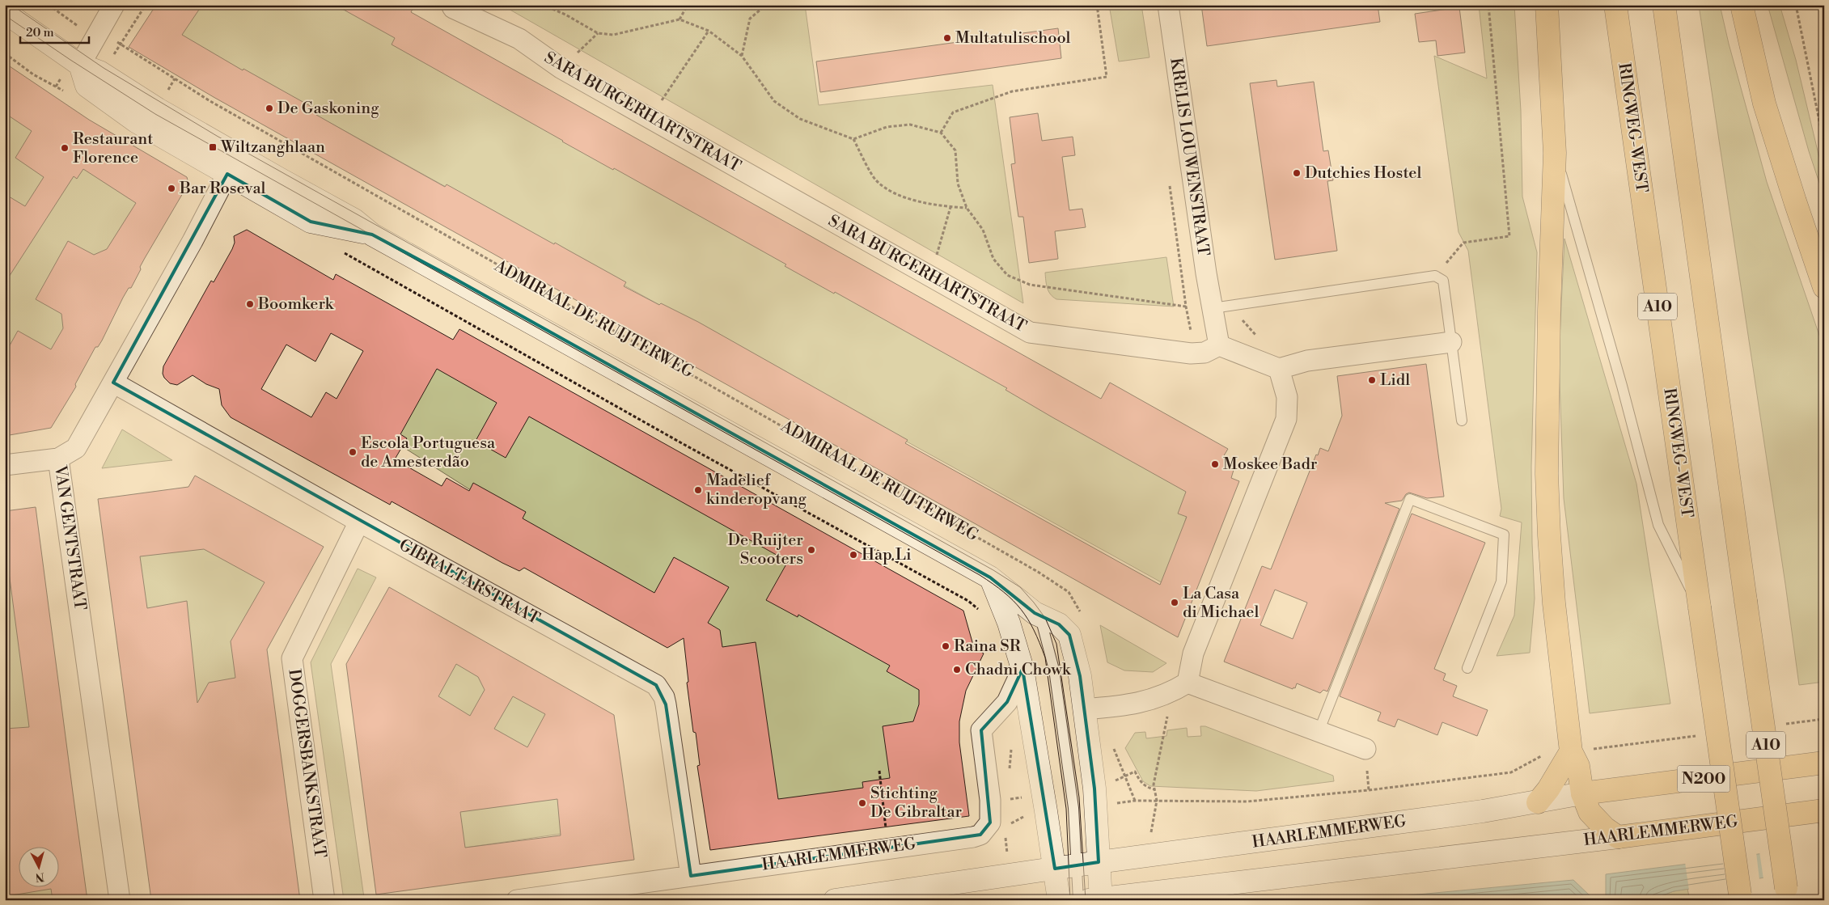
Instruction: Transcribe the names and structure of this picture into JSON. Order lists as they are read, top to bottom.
{
  "streets": {
    "main road": [
      "RINGWEG-WEST",
      "A10",
      "N200",
      "HAARLEMMERWEG"
    ],
    "street": [
      "SARA BURGERHARTSTRAAT",
      "KRELIS LOUWENSTRAAT",
      "ADMIRAAL DE RUIJTERWEG",
      "VAN GENTSTRAAT",
      "GIBRALTARSTRAAT",
      "DOGGERSBANKSTRAAT"
    ]
  },
  "crossings": [
    ["RINGWEG-WEST", "A10"],
    ["A10", "HAARLEMMERWEG"],
    ["ADMIRAAL DE RUIJTERWEG", "VAN GENTSTRAAT"],
    ["ADMIRAAL DE RUIJTERWEG", "HAARLEMMERWEG"],
    ["VAN GENTSTRAAT", "GIBRALTARSTRAAT"],
    ["GIBRALTARSTRAAT", "DOGGERSBANKSTRAAT"],
    ["GIBRALTARSTRAAT", "HAARLEMMERWEG"]
  ],
  "places": {
    "other": [
      "Multatulischool",
      "De Gaskoning",
      "Restaurant Florence",
      "Dutchies Hostel",
      "Bar Roseval",
      "Boomkerk",
      "Lidl",
      "Escola Portuguesa de Amesterdão",
      "Moskee Badr",
      "Madelief kinderopvang",
      "De Ruijter Scooters",
      "Hap Li",
      "La Casa di Michael",
      "Raina SR",
      "Chadni Chowk",
      "Stichting De Gibraltar"
    ],
    "transit": ["Wiltzanghlaan"]
  },
  "scale_bar": "20 m",
  "north": "bottom"
}
